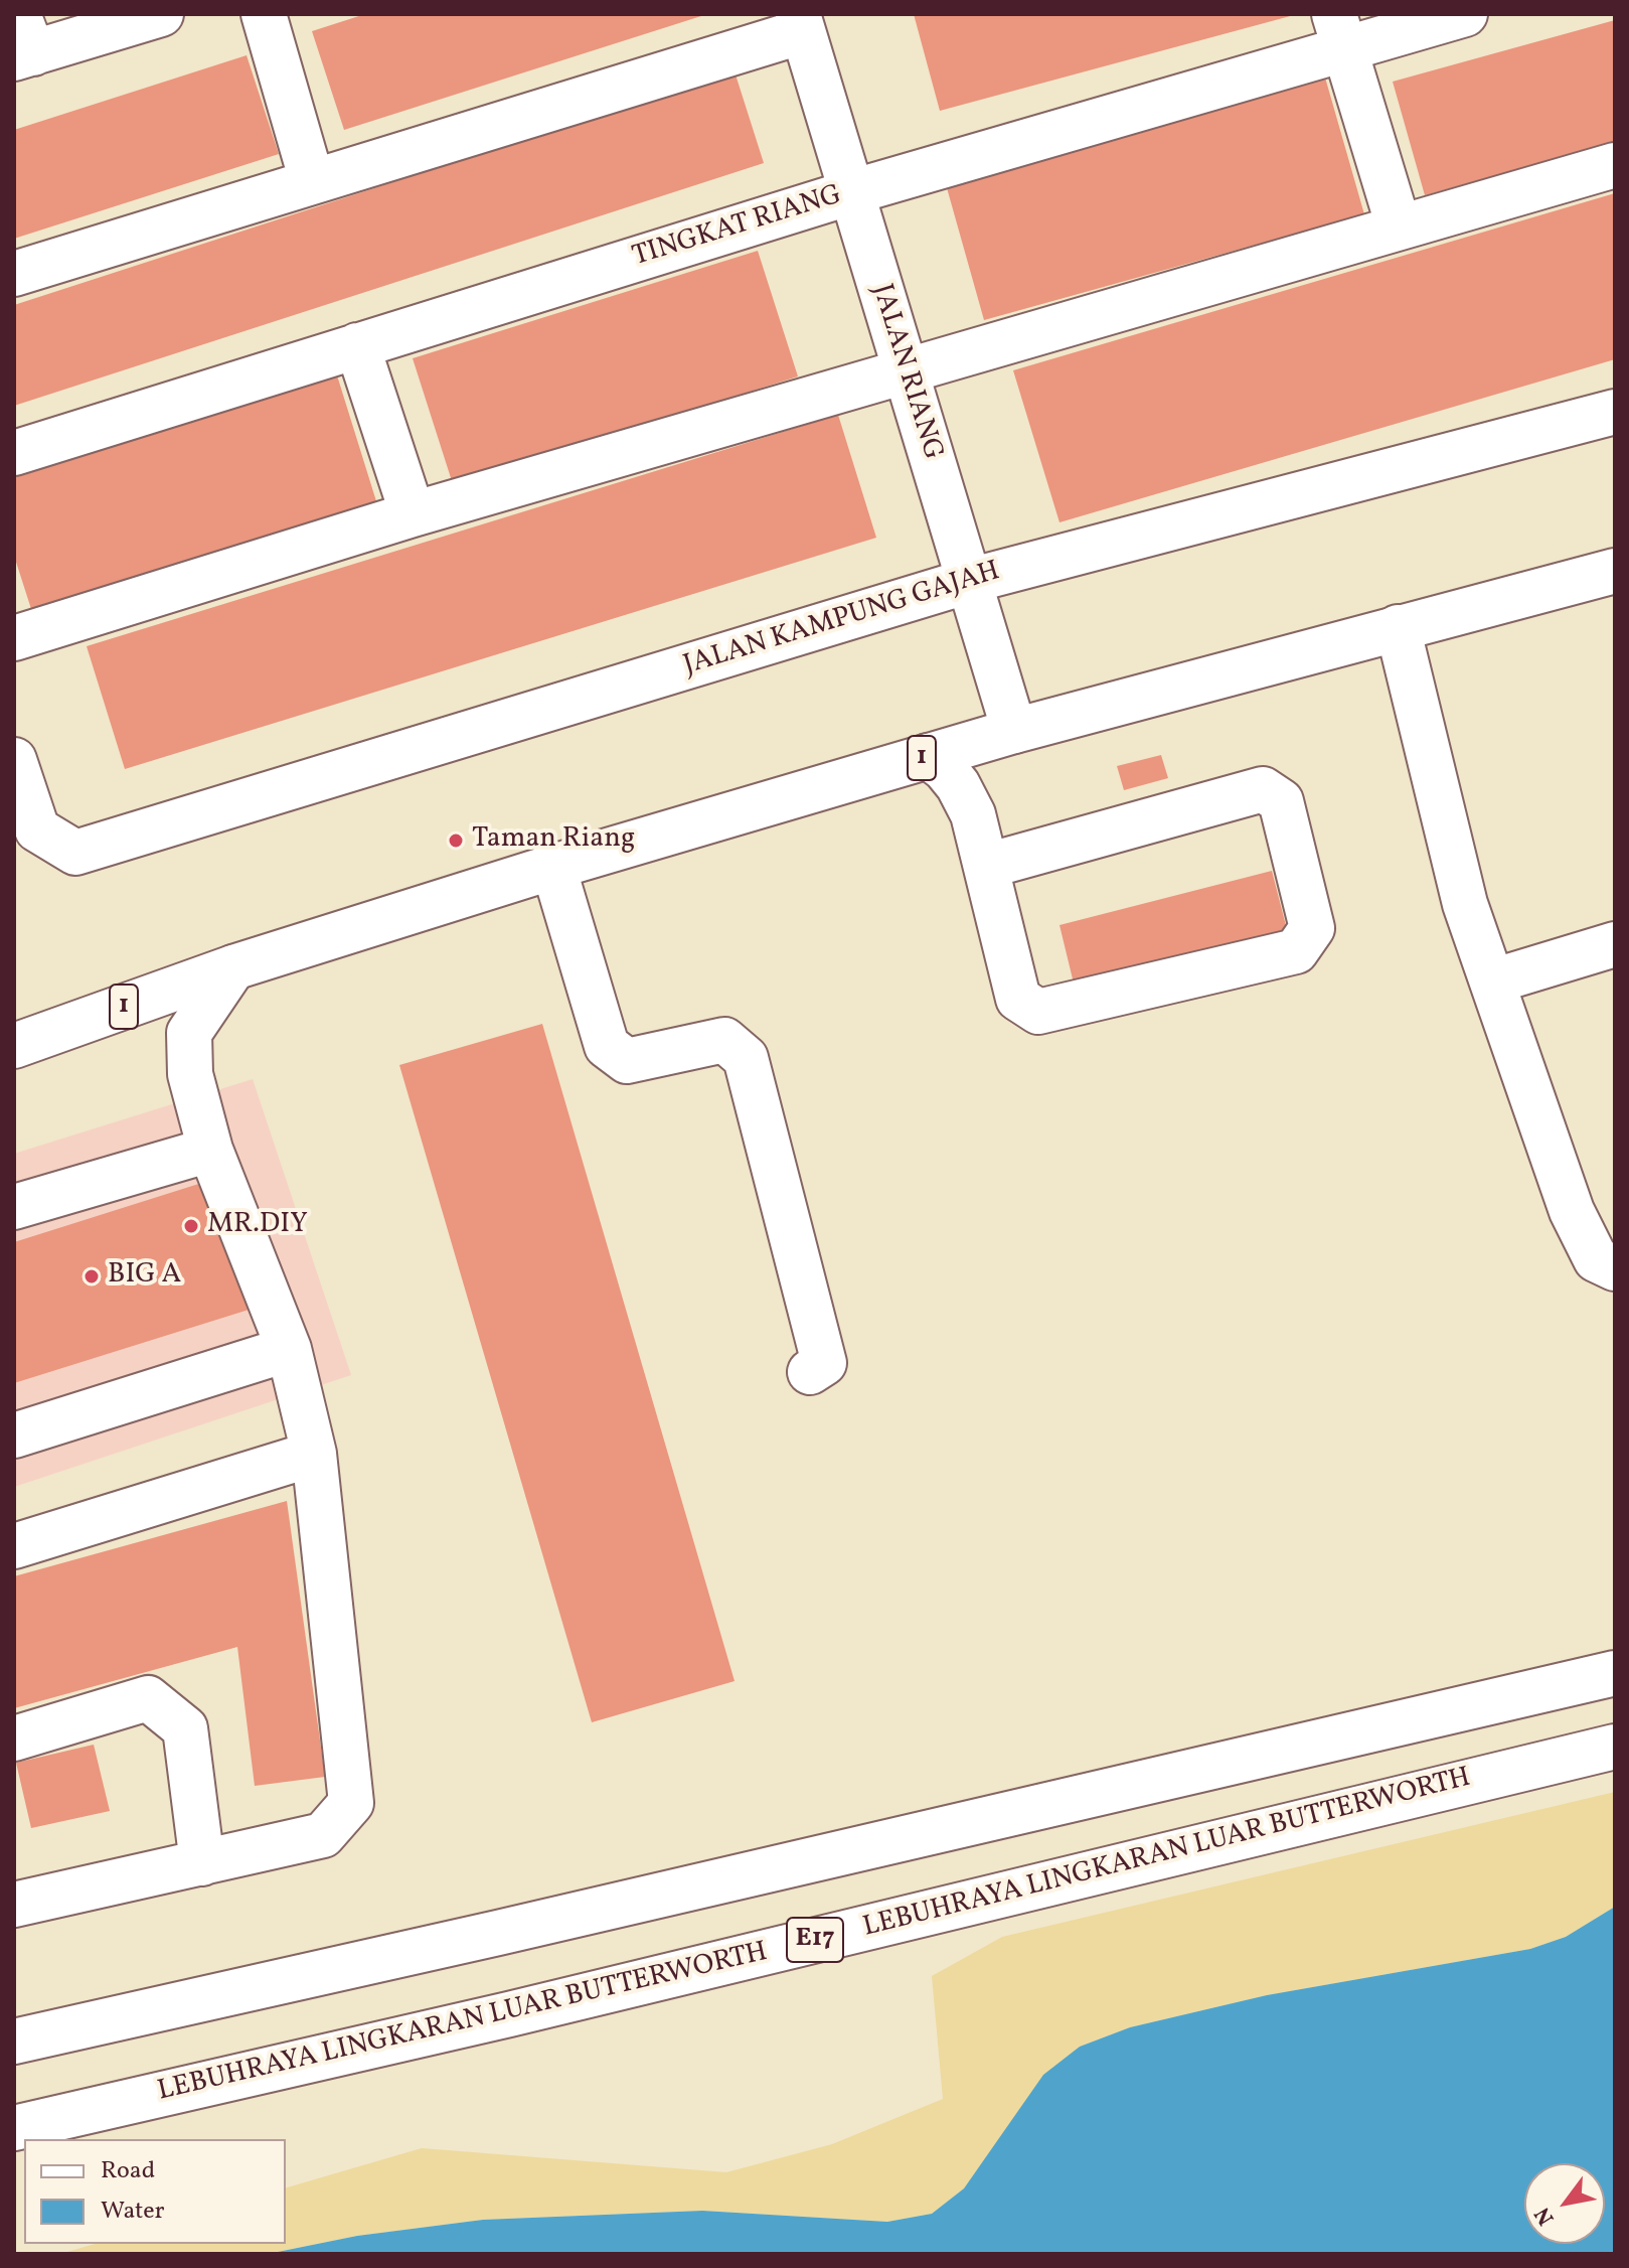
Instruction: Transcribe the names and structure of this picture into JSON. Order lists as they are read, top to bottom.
{
  "streets": {
    "main road": [
      "TINGKAT RIANG",
      "JALAN RIANG",
      "JALAN KAMPUNG GAJAH",
      "1",
      "LEBUHRAYA LINGKARAN LUAR BUTTERWORTH",
      "E17"
    ]
  },
  "crossings": [
    ["TINGKAT RIANG", "JALAN RIANG"],
    ["JALAN RIANG", "JALAN KAMPUNG GAJAH"],
    ["JALAN RIANG", "1"]
  ],
  "places": ["Taman Riang", "MR.DIY", "BIG A"],
  "legend": ["Road", "Water"],
  "north": "bottom left"
}
